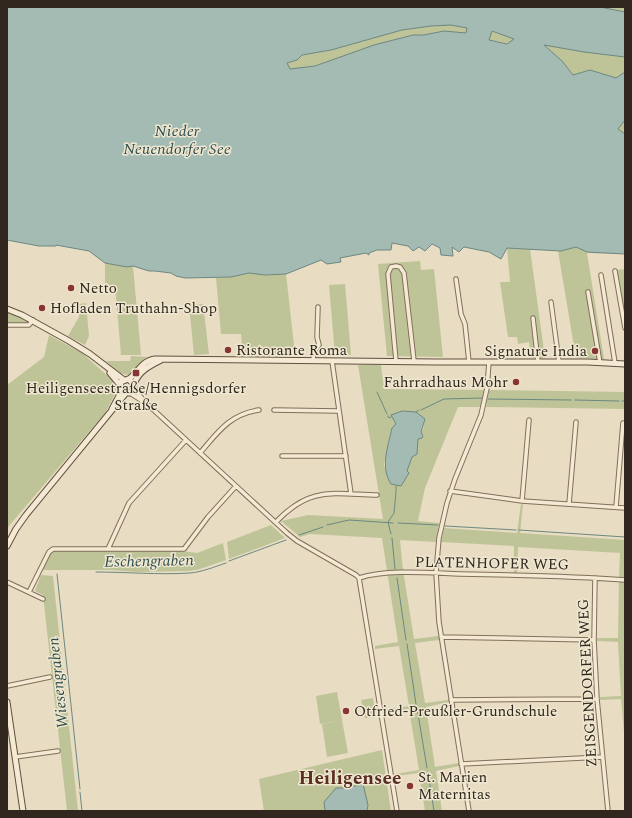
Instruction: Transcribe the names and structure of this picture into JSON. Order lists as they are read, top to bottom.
{
  "streets": {
    "street": ["PLATENHOFER WEG", "ZEISGENDORFER WEG"]
  },
  "crossings": [
    ["PLATENHOFER WEG", "ZEISGENDORFER WEG"]
  ],
  "districts": ["Heiligensee"],
  "water": ["Nieder Neuendorfer See", "Eschengraben", "Wiesengraben"],
  "places": {
    "other": [
      "Netto",
      "Hofladen Truthahn-Shop",
      "Ristorante Roma",
      "Signature India",
      "Fahrradhaus Mohr",
      "Otfried-Preußler-Grundschule",
      "St. Marien Maternitas"
    ],
    "transit": ["Heiligenseestraße/Hennigsdorfer Straße"]
  }
}
